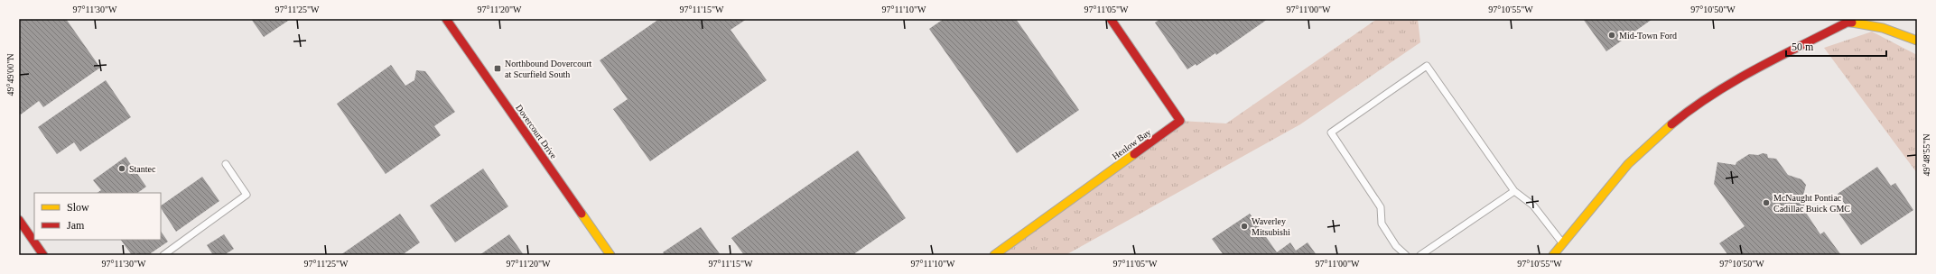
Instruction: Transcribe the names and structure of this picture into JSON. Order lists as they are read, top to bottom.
{
  "streets": {
    "street": ["Dovercourt Drive", "Henlow Bay"]
  },
  "places": {
    "other": [
      "Mid-Town Ford",
      "Stantec",
      "McNaught Pontiac Cadillac Buick GMC",
      "Waverley Mitsubishi"
    ],
    "transit": ["Northbound Dovercourt at Scurfield South"]
  },
  "legend": ["Slow", "Jam"],
  "scale_bar": "50 m",
  "coordinates": [
    "97°11'30\"W",
    "97°11'25\"W",
    "97°11'20\"W",
    "97°11'15\"W",
    "97°11'10\"W",
    "97°11'05\"W",
    "97°11'00\"W",
    "97°10'55\"W",
    "97°10'50\"W",
    "49°49'00\"N",
    "49°48'55\"N"
  ]
}
